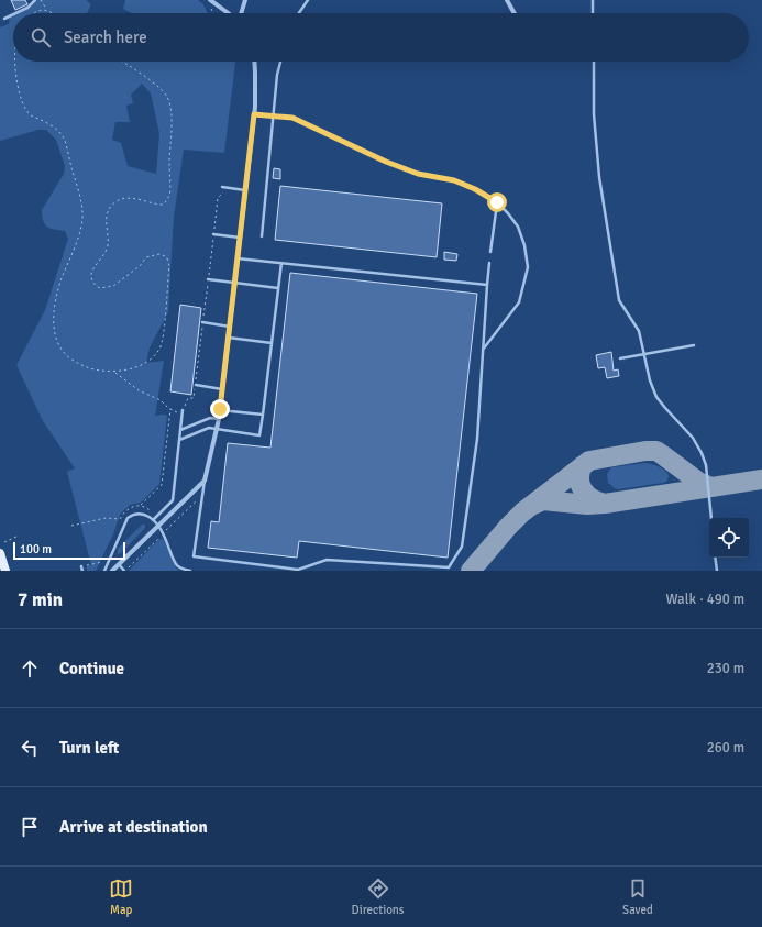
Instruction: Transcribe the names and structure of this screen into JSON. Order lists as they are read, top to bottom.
{
  "scale_bar": "100 m",
  "page": {
    "search": "Search here",
    "scale": "100 m",
    "heading": ["7 min", "Walk · 490 m"],
    "list": [
      ["Continue", "230 m"],
      ["Turn left", "260 m"],
      "Arrive at destination"
    ],
    "nav": ["Map", "Directions", "Saved"]
  }
}
